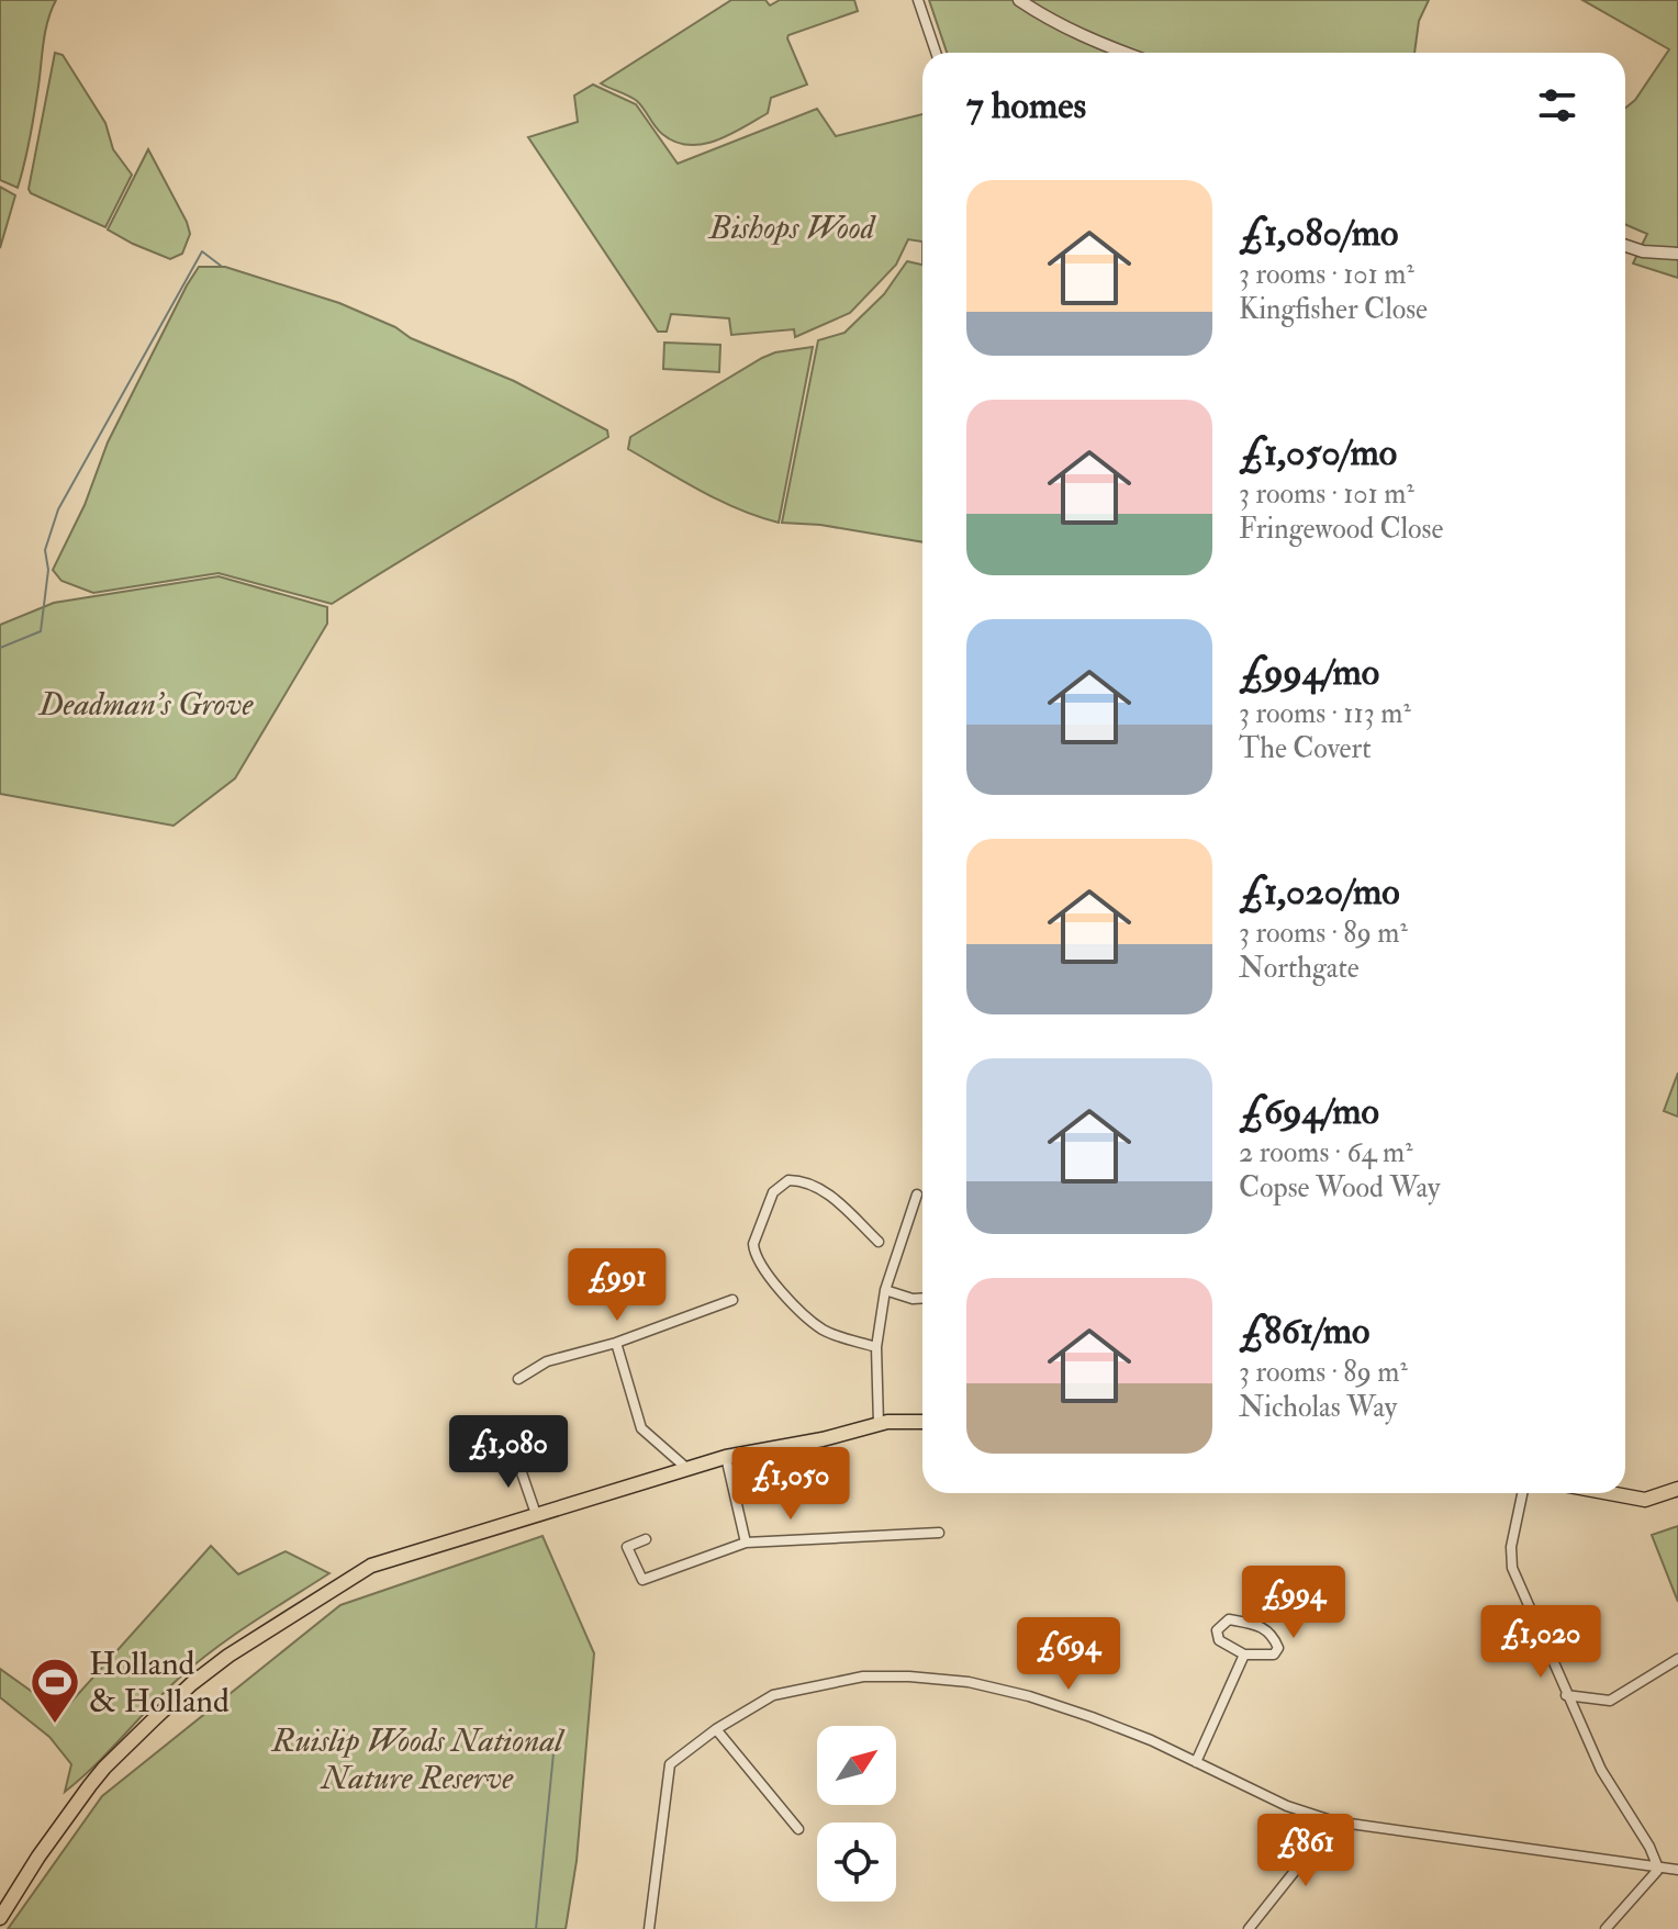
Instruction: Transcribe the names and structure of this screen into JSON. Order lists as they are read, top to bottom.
{
  "parks": ["Bishops Wood", "Deadman's Grove", "Ruislip Woods National Nature Reserve"],
  "places": {
    "sports": ["Holland & Holland"]
  },
  "north": "top right",
  "page": {
    "heading": "7 homes",
    "list": [
      {
        "name": "£1,080/mo",
        "note": "3 rooms · 101 m² · Kingfisher Close"
      },
      {
        "name": "£1,050/mo",
        "note": "3 rooms · 101 m² · Fringewood Close"
      },
      {
        "name": "£994/mo",
        "note": "3 rooms · 113 m² · The Covert"
      },
      {
        "name": "£1,020/mo",
        "note": "3 rooms · 89 m² · Northgate"
      },
      {
        "name": "£694/mo",
        "note": "2 rooms · 64 m² · Copse Wood Way"
      },
      {
        "name": "£861/mo",
        "note": "3 rooms · 89 m² · Nicholas Way"
      }
    ],
    "price": [
      "£991",
      "£1,080",
      "£1,050",
      "£994",
      "£1,020",
      "£694",
      "£861"
    ]
  }
}
